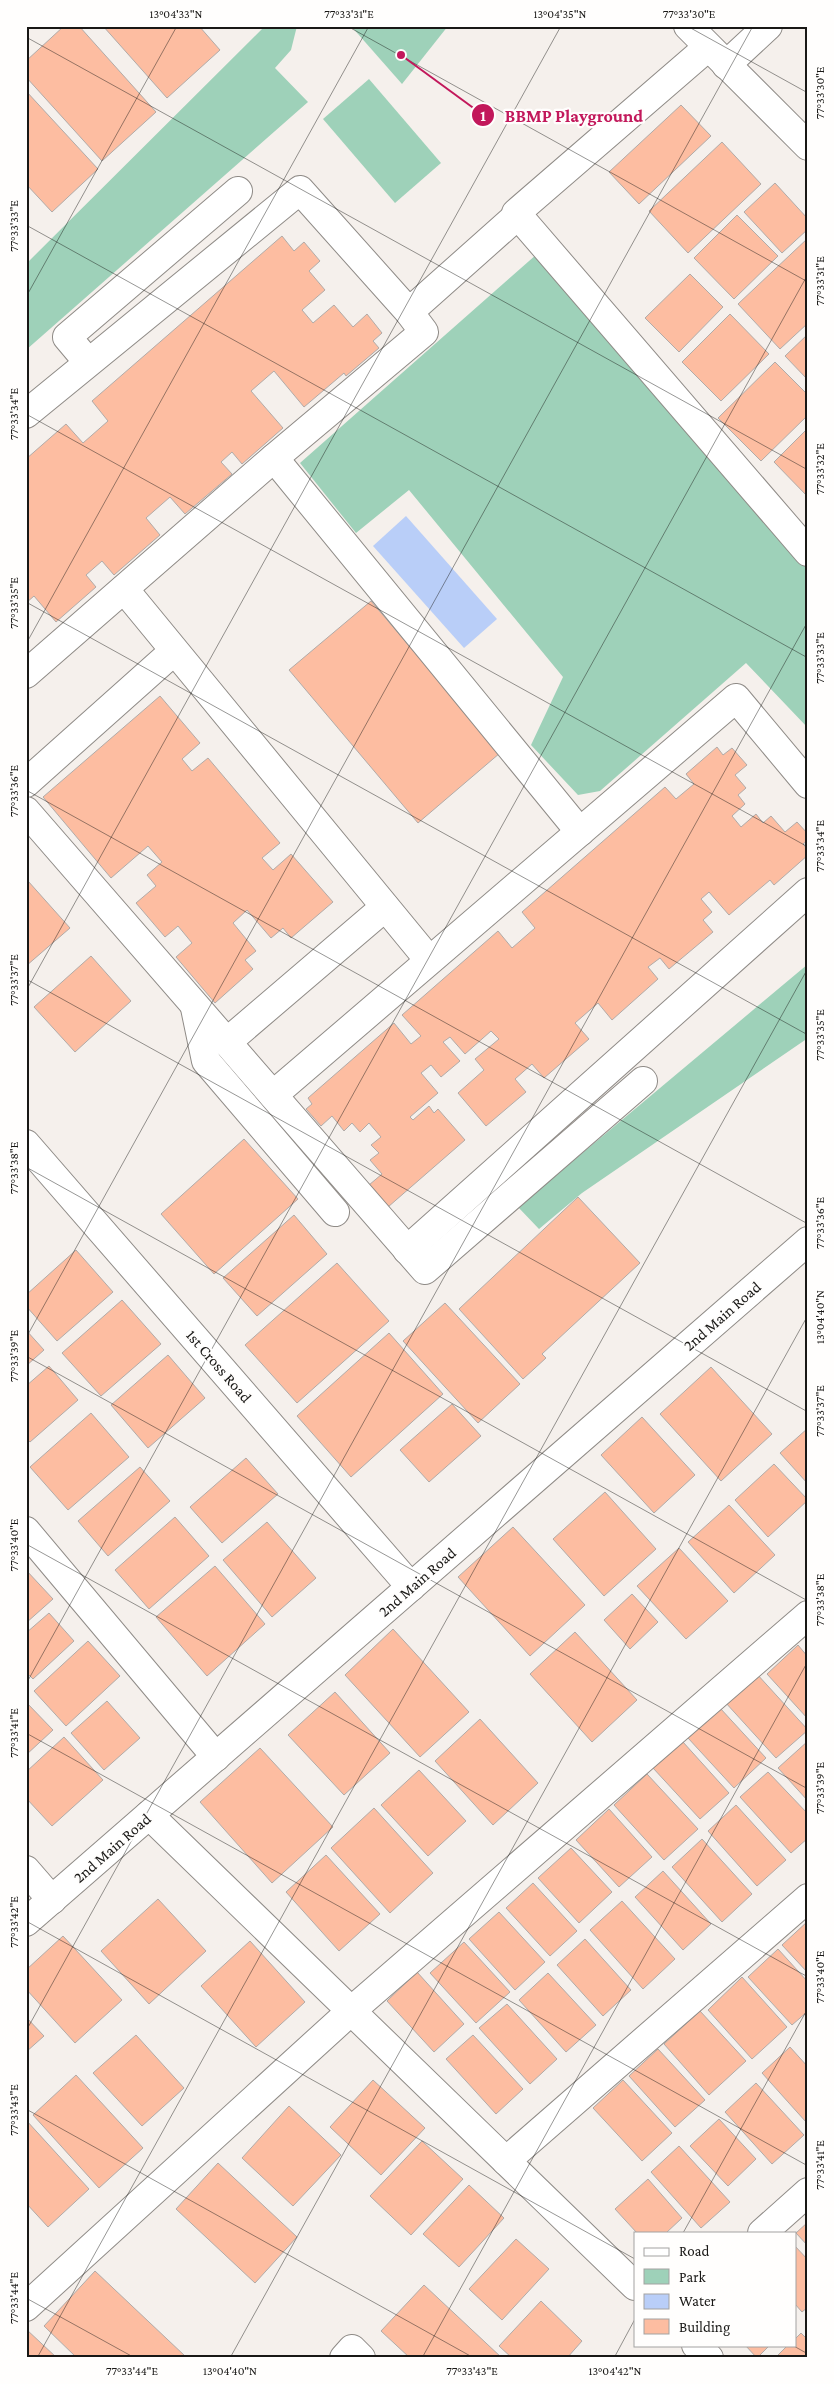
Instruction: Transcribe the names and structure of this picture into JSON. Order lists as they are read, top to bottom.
{
  "streets": {
    "street": ["2nd Main Road", "1st Cross Road"]
  },
  "crossings": [
    ["2nd Main Road", "1st Cross Road"]
  ],
  "places": ["BBMP Playground"],
  "legend": [
    "Road",
    "Park",
    "Water",
    "Building"
  ],
  "coordinates": [
    "13°04'33\"N",
    "77°33'31\"E",
    "13°04'35\"N",
    "77°33'30\"E",
    "77°33'33\"E",
    "77°33'34\"E",
    "77°33'32\"E",
    "77°33'35\"E",
    "77°33'36\"E",
    "77°33'37\"E",
    "77°33'38\"E",
    "13°04'40\"N",
    "77°33'39\"E",
    "77°33'40\"E",
    "77°33'41\"E",
    "77°33'42\"E",
    "77°33'43\"E",
    "77°33'44\"E",
    "13°04'42\"N"
  ]
}
